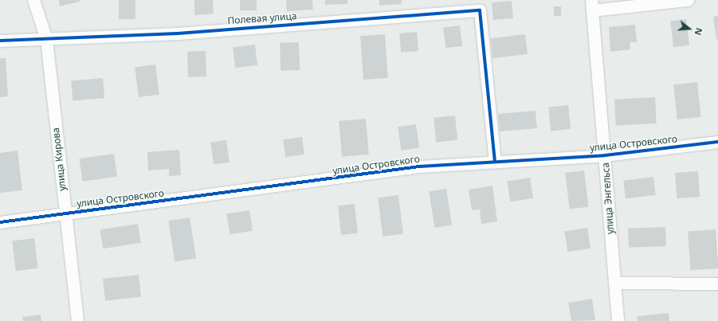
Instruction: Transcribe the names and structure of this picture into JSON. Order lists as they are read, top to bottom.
{
  "streets": {
    "street": [
      "Полевая улица",
      "улица Островского",
      "улица Кирова",
      "улица Энгельса"
    ]
  },
  "crossings": [
    ["Полевая улица", "улица Островского"],
    ["Полевая улица", "улица Кирова"],
    ["улица Островского", "улица Кирова"],
    ["улица Островского", "улица Энгельса"]
  ],
  "north": "right"
}
